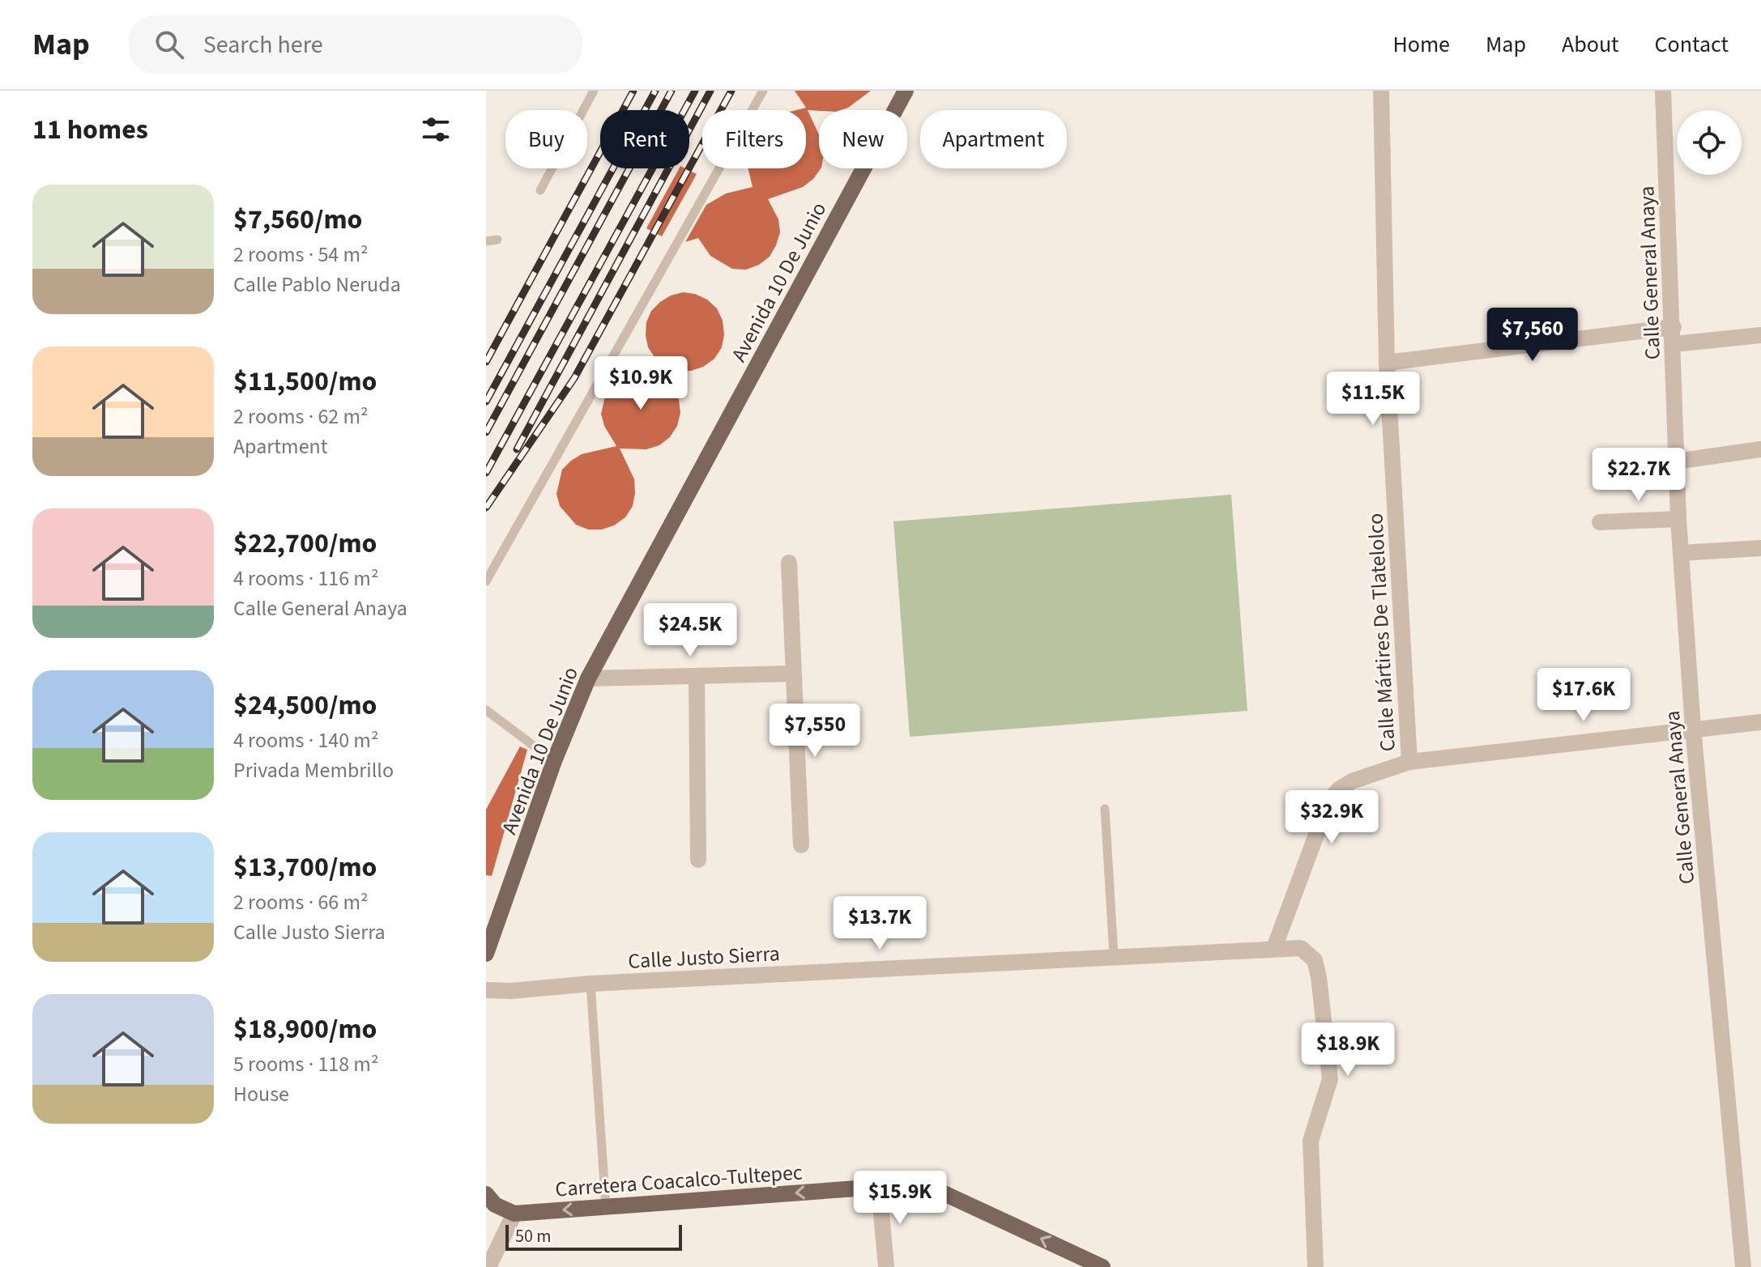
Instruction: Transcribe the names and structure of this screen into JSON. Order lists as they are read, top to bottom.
{
  "streets": {
    "main road": ["Avenida 10 De Junio", "Carretera Coacalco-Tultepec"],
    "street": ["Calle General Anaya", "Calle Mártires De Tlatelolco", "Calle Justo Sierra"]
  },
  "crossings": [
    ["Calle Mártires De Tlatelolco", "Calle Justo Sierra"]
  ],
  "one_way": ["Carretera Coacalco-Tultepec"],
  "scale_bar": "50 m",
  "page": {
    "header": "Map",
    "search": "Search here",
    "nav": [
      "Home",
      "Map",
      "About",
      "Contact"
    ],
    "heading": "11 homes",
    "chip": [
      "Buy",
      "Rent",
      "Filters",
      "New",
      "Apartment"
    ],
    "list": [
      {
        "name": "$7,560/mo",
        "note": "2 rooms · 54 m² · Calle Pablo Neruda"
      },
      {
        "name": "$11,500/mo",
        "note": "2 rooms · 62 m² · Apartment"
      },
      {
        "name": "$22,700/mo",
        "note": "4 rooms · 116 m² · Calle General Anaya"
      },
      {
        "name": "$24,500/mo",
        "note": "4 rooms · 140 m² · Privada Membrillo"
      },
      {
        "name": "$13,700/mo",
        "note": "2 rooms · 66 m² · Calle Justo Sierra"
      },
      {
        "name": "$18,900/mo",
        "note": "5 rooms · 118 m² · House"
      }
    ],
    "price": [
      "$7,560",
      "$10.9K",
      "$11.5K",
      "$22.7K",
      "$24.5K",
      "$17.6K",
      "$7,550",
      "$32.9K",
      "$13.7K",
      "$18.9K",
      "$15.9K"
    ],
    "scale": "50 m"
  }
}
